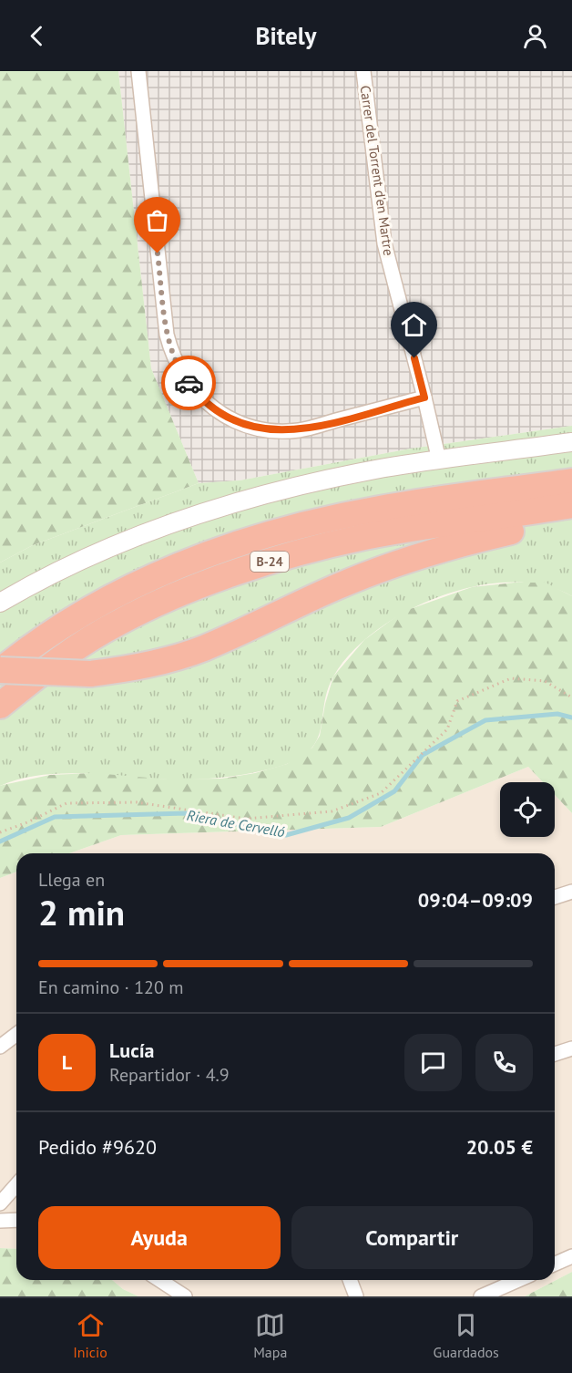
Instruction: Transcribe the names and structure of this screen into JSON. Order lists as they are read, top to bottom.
{
  "streets": {
    "highway": ["B-24"],
    "street": ["Carrer del Torrent d'en Martre"]
  },
  "water": ["Riera de Cervelló"],
  "page": {
    "header": "Bitely",
    "heading": ["2 min", "Llega en", "09:04–09:09"],
    "panel": [
      "Lucía",
      "Repartidor · 4.9",
      "Pedido #9620",
      "20.05 €"
    ],
    "bar": "En camino · 120 m",
    "round": "L",
    "buttons": ["Ayuda", "Compartir"],
    "tabs": ["Inicio", "Mapa", "Guardados"]
  }
}
